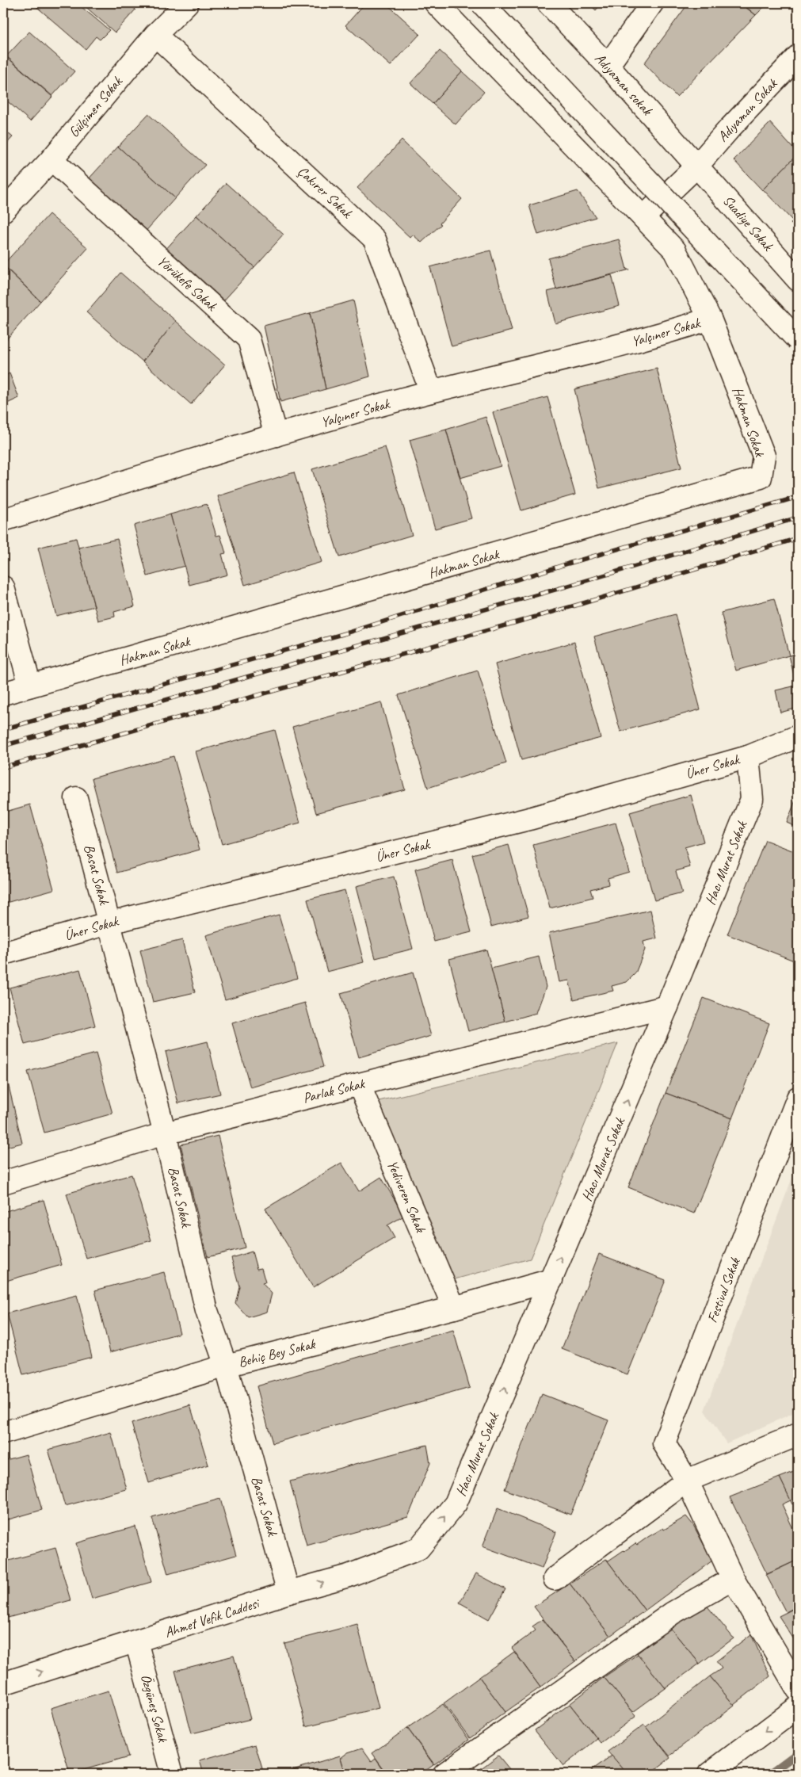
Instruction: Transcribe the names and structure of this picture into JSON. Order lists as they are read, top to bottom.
{
  "streets": {
    "street": [
      "Adıyaman sokak",
      "Gülçimen Sokak",
      "Adıyaman Sokak",
      "Çakırer Sokak",
      "Suadiye Sokak",
      "Yörükefe Sokak",
      "Yalçıner Sokak",
      "Hakman Sokak",
      "Üner Sokak",
      "Hacı Murat Sokak",
      "Basat Sokak",
      "Parlak Sokak",
      "Yediveren Sokak",
      "Festival Sokak",
      "Behiç Bey Sokak",
      "Ahmet Vefik Caddesi",
      "Özgüneş Sokak"
    ]
  },
  "crossings": [
    ["Adıyaman sokak", "Adıyaman Sokak"],
    ["Adıyaman sokak", "Suadiye Sokak"],
    ["Gülçimen Sokak", "Çakırer Sokak"],
    ["Gülçimen Sokak", "Yörükefe Sokak"],
    ["Adıyaman Sokak", "Suadiye Sokak"],
    ["Çakırer Sokak", "Yalçıner Sokak"],
    ["Yörükefe Sokak", "Yalçıner Sokak"],
    ["Yalçıner Sokak", "Hakman Sokak"],
    ["Üner Sokak", "Hacı Murat Sokak"],
    ["Üner Sokak", "Basat Sokak"],
    ["Hacı Murat Sokak", "Parlak Sokak"],
    ["Hacı Murat Sokak", "Behiç Bey Sokak"],
    ["Hacı Murat Sokak", "Ahmet Vefik Caddesi"],
    ["Basat Sokak", "Parlak Sokak"],
    ["Basat Sokak", "Behiç Bey Sokak"],
    ["Basat Sokak", "Ahmet Vefik Caddesi"],
    ["Parlak Sokak", "Yediveren Sokak"],
    ["Yediveren Sokak", "Behiç Bey Sokak"],
    ["Ahmet Vefik Caddesi", "Özgüneş Sokak"]
  ],
  "one_way": ["Hacı Murat Sokak", "Ahmet Vefik Caddesi"]
}
